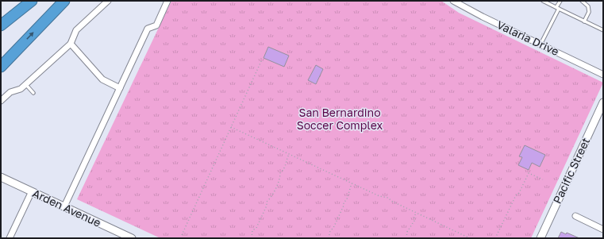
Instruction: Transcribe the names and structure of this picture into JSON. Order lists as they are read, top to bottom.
{
  "streets": {
    "street": ["Valaria Drive", "Pacific Street", "Arden Avenue"]
  },
  "parks": ["San Bernardino Soccer Complex"]
}
